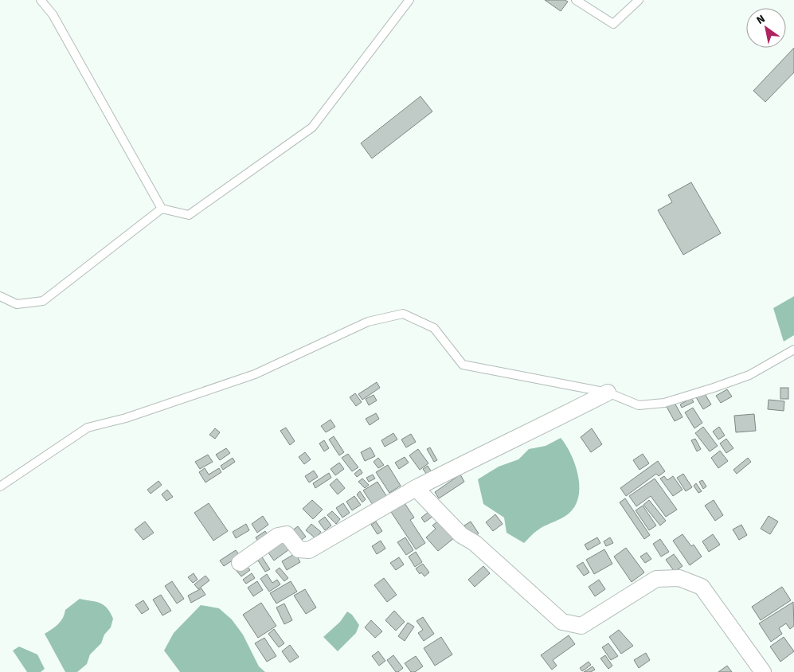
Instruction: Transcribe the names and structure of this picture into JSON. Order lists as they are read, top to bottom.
{
  "north": "top left"
}
